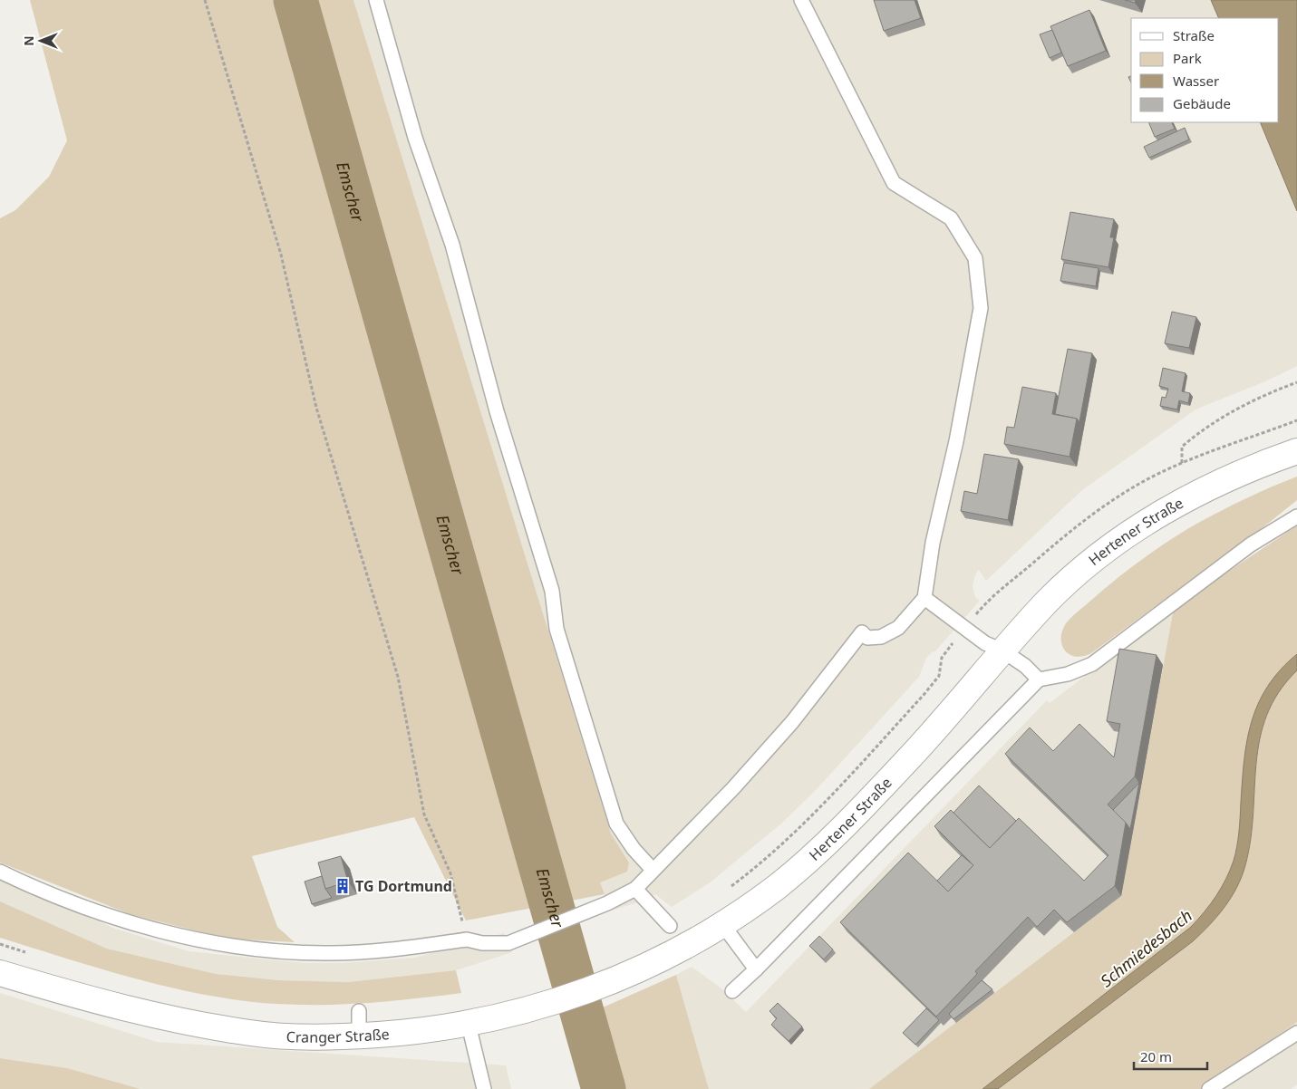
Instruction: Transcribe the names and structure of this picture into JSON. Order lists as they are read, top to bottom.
{
  "streets": {
    "main road": ["Hertener Straße", "Cranger Straße"]
  },
  "crossings": [
    ["Hertener Straße", "Cranger Straße"]
  ],
  "water": ["Emscher", "Schmiedesbach"],
  "places": {
    "building": ["TG Dortmund"]
  },
  "legend": [
    "Straße",
    "Park",
    "Wasser",
    "Gebäude"
  ],
  "scale_bar": "20 m",
  "north": "left"
}
